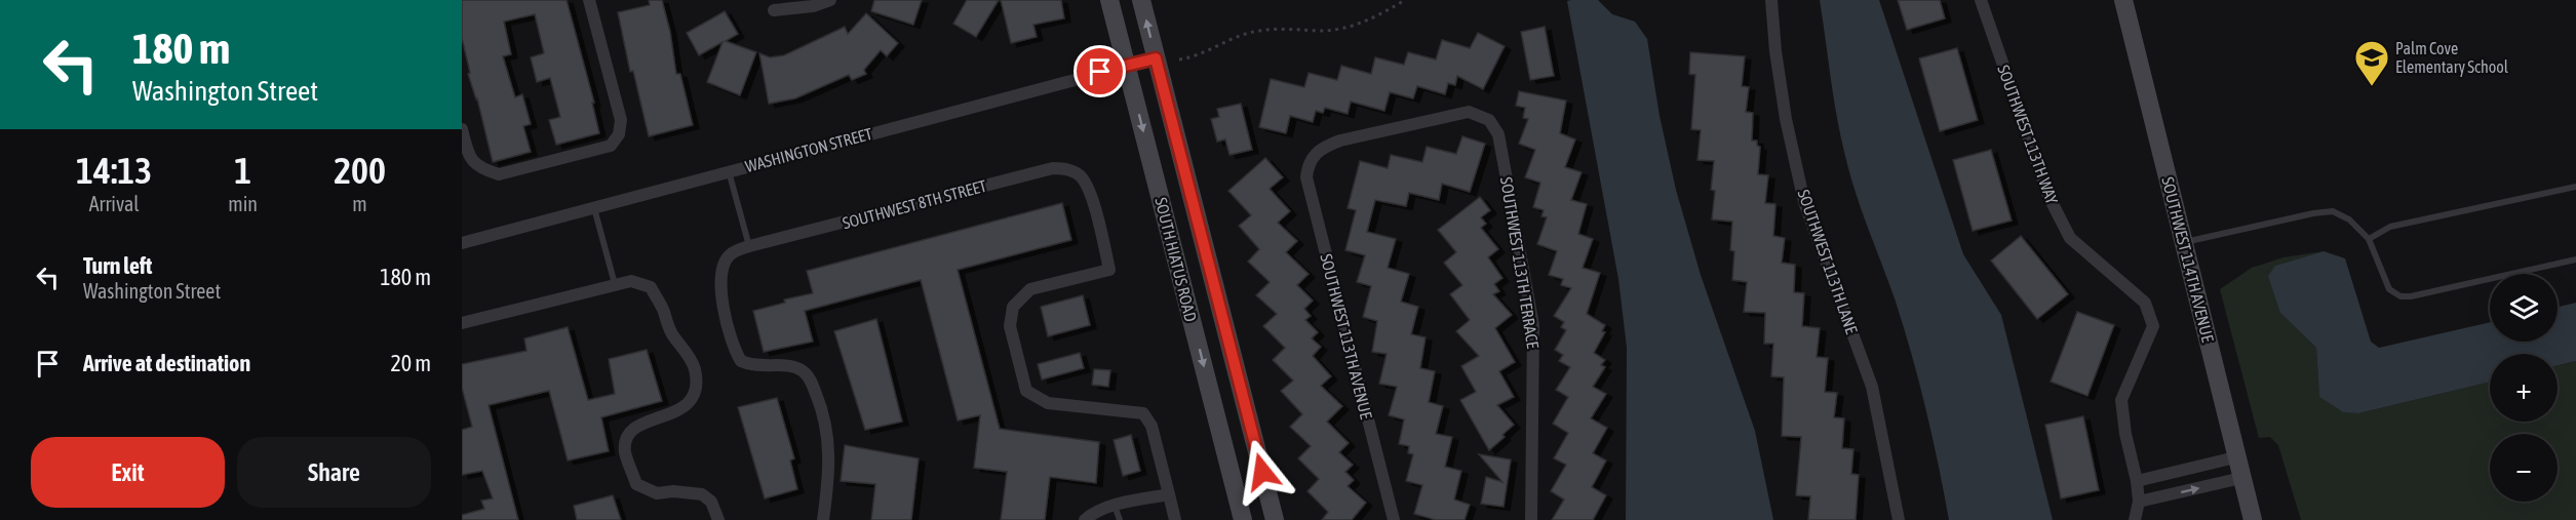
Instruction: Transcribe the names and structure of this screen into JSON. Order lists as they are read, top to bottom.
{
  "streets": {
    "main road": ["SOUTH HIATUS ROAD", "SOUTHWEST 114TH AVENUE"],
    "street": [
      "SOUTHWEST 113TH WAY",
      "WASHINGTON STREET",
      "SOUTHWEST 8TH STREET",
      "SOUTHWEST 113TH LANE",
      "SOUTHWEST 113TH TERRACE",
      "SOUTHWEST 113TH AVENUE"
    ]
  },
  "crossings": [
    ["WASHINGTON STREET", "SOUTH HIATUS ROAD"],
    ["SOUTHWEST 113TH TERRACE", "SOUTHWEST 113TH AVENUE"]
  ],
  "places": {
    "school or university": ["Palm Cove Elementary School"]
  },
  "page": {
    "turn": ["180 m", "Washington Street"],
    "eta": [
      "14:13",
      "Arrival",
      "1",
      "min",
      "200",
      "m"
    ],
    "list": [
      {
        "name": "Turn left",
        "note": "Washington Street",
        "value": "180 m"
      },
      {
        "name": "Arrive at destination",
        "value": "20 m"
      }
    ],
    "map_buttons": ["+", "−"],
    "buttons": ["Exit", "Share"]
  }
}
